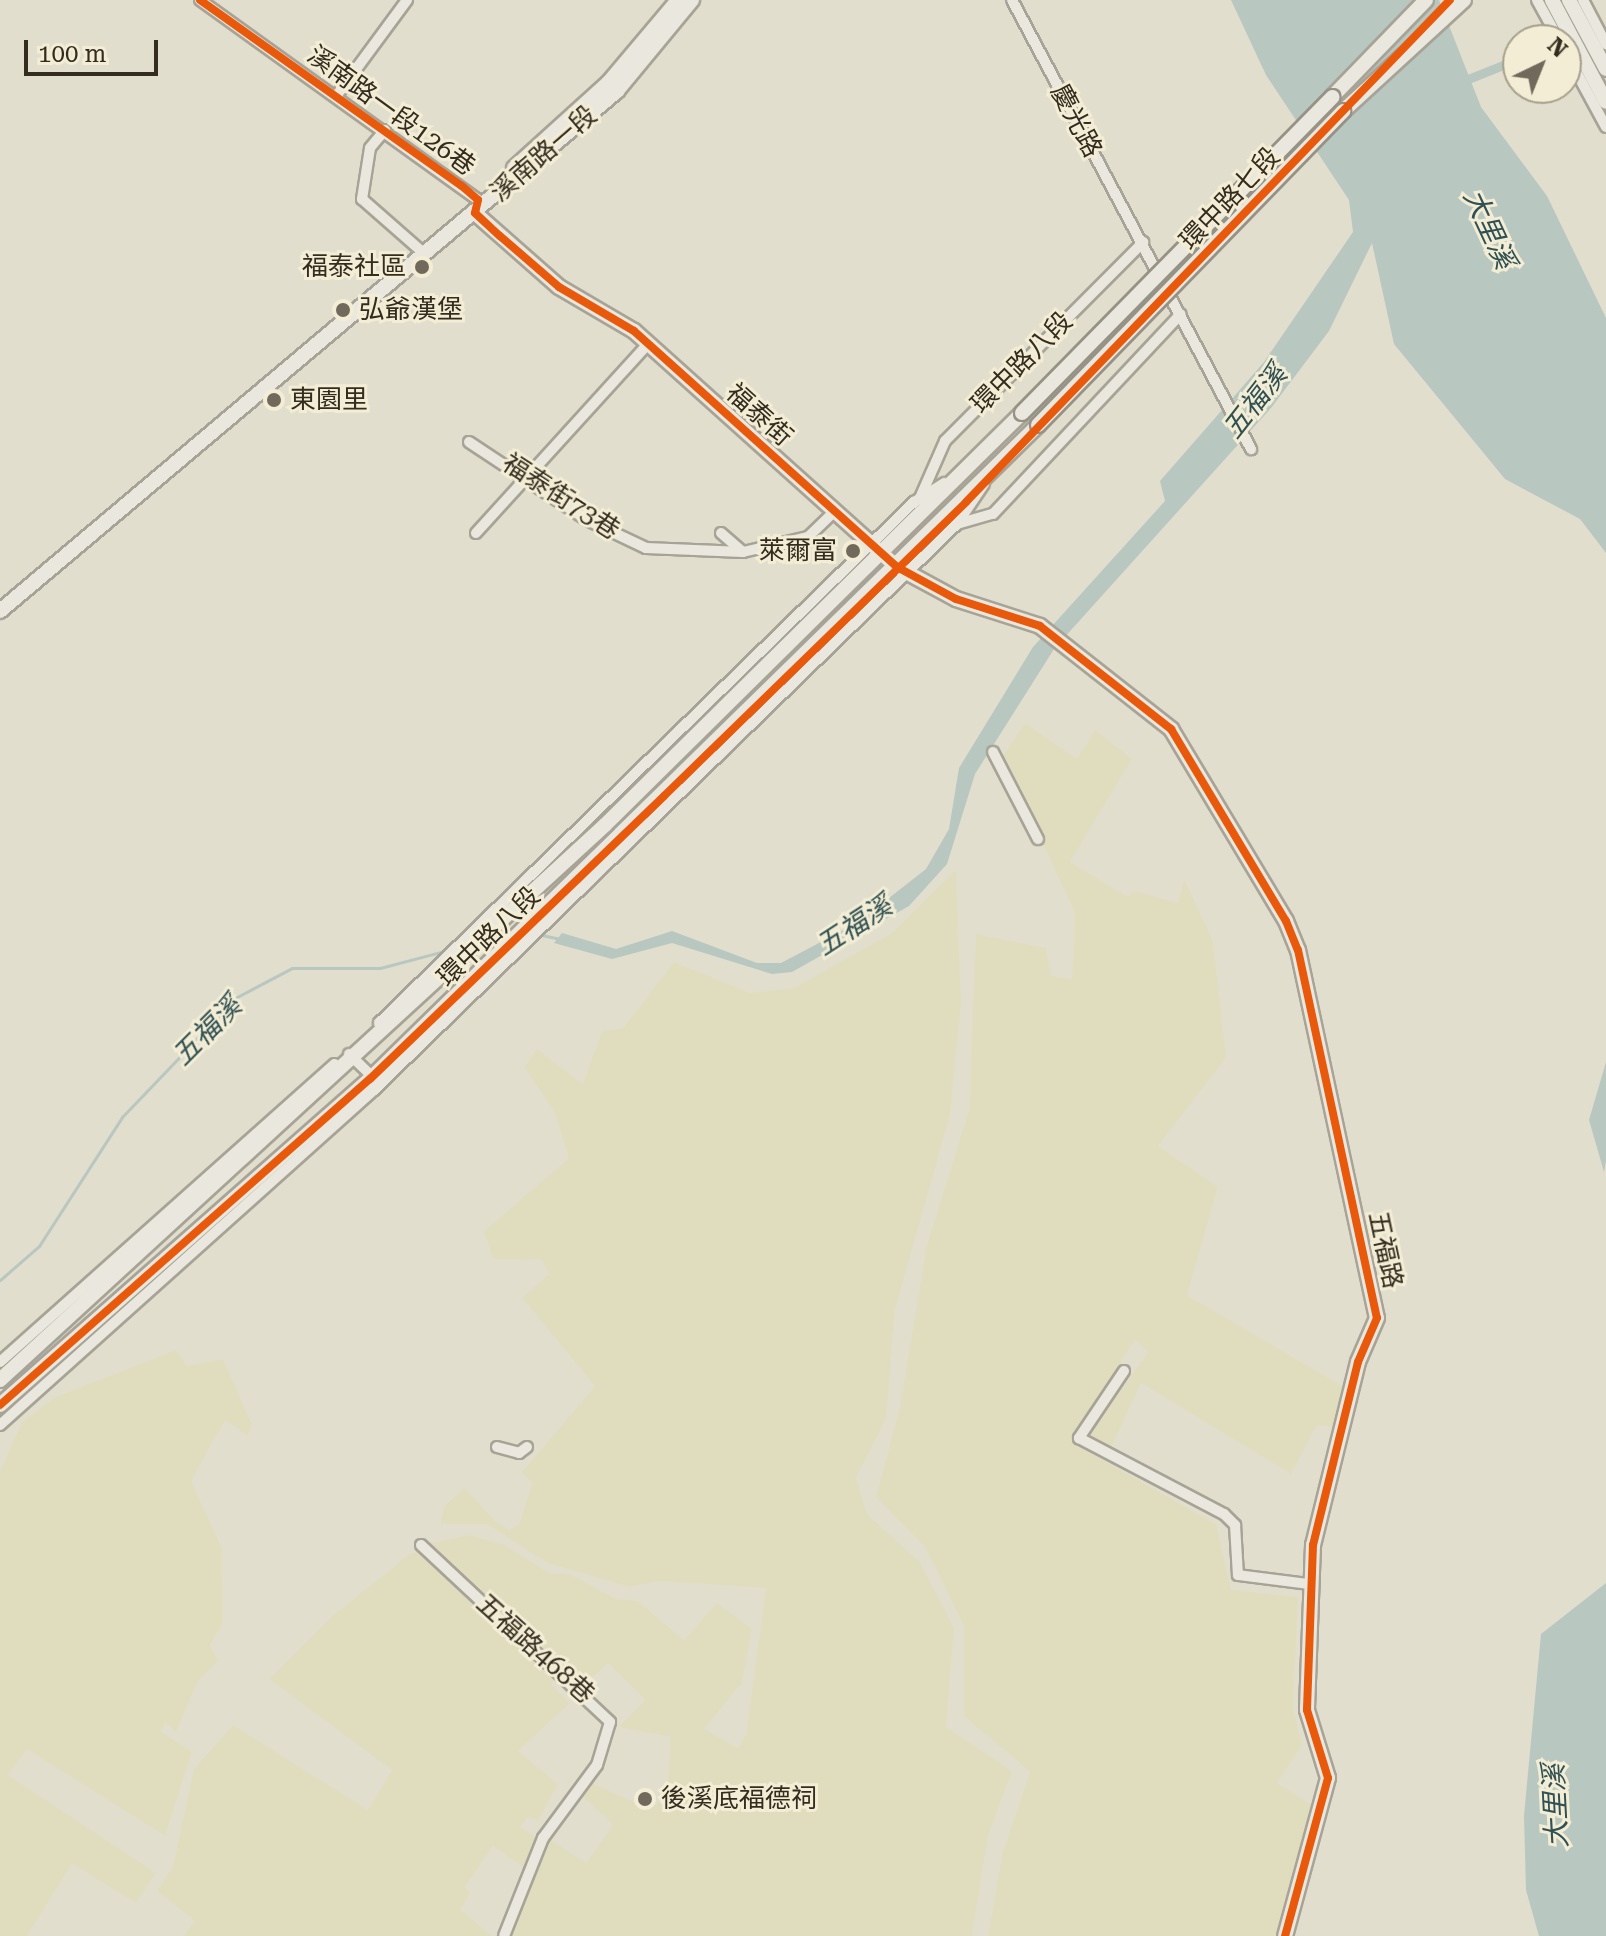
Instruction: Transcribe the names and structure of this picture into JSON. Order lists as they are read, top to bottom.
{
  "streets": {
    "street": [
      "溪南路一段126巷",
      "慶光路",
      "溪南路一段",
      "環中路七段",
      "環中路八段",
      "福泰街",
      "福泰街73巷",
      "五福路",
      "五福路468巷"
    ]
  },
  "crossings": [
    ["溪南路一段126巷", "溪南路一段"],
    ["溪南路一段126巷", "福泰街"],
    ["慶光路", "環中路八段"],
    ["溪南路一段", "福泰街"],
    ["環中路七段", "環中路八段"],
    ["環中路八段", "福泰街"],
    ["福泰街", "福泰街73巷"],
    ["福泰街", "五福路"]
  ],
  "water": ["大里溪", "五福溪"],
  "places": [
    "福泰社區",
    "弘爺漢堡",
    "東園里",
    "萊爾富",
    "後溪底福德祠"
  ],
  "scale_bar": "100 m",
  "north": "top right"
}
